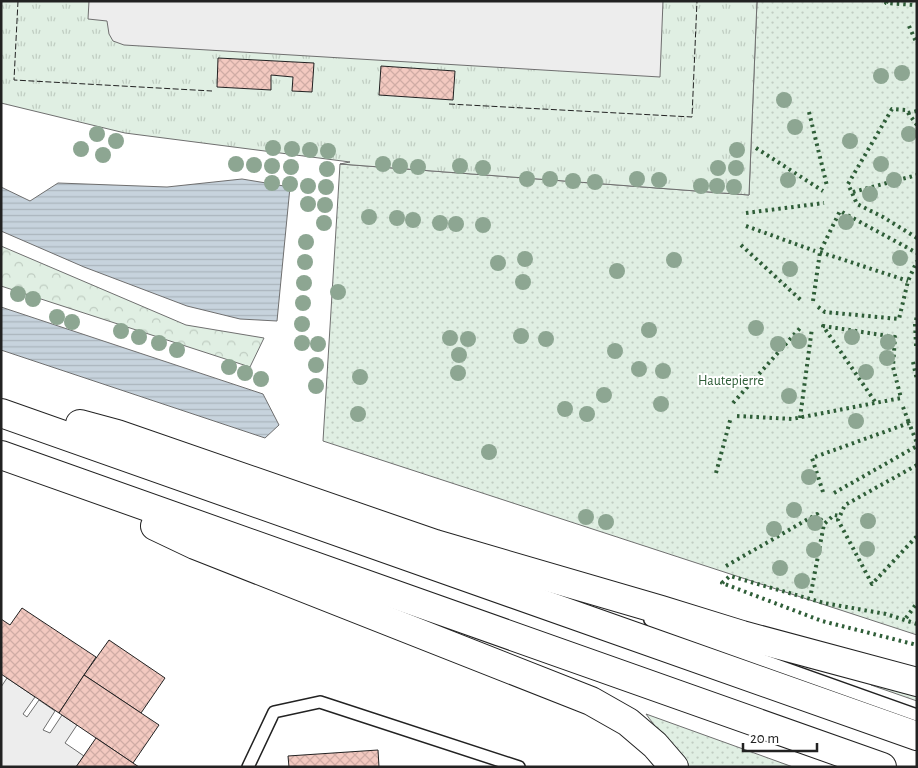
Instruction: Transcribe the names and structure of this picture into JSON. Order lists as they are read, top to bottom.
{
  "parks": ["Hautepierre"],
  "scale_bar": "20 m"
}
